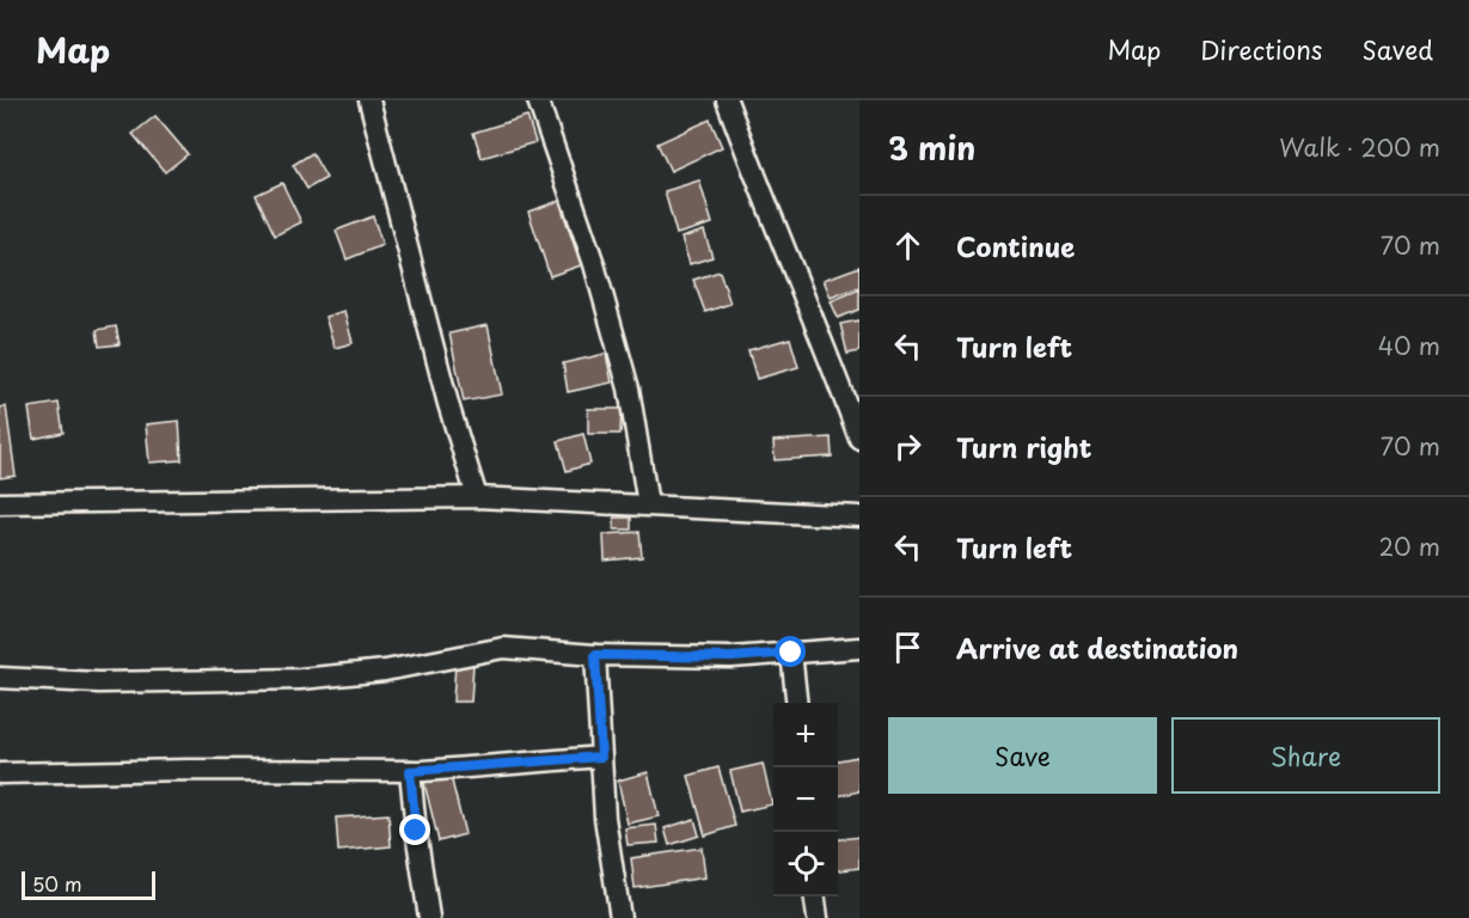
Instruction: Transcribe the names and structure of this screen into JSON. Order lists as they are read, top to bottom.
{
  "scale_bar": "50 m",
  "page": {
    "header": "Map",
    "nav": ["Map", "Directions", "Saved"],
    "heading": ["3 min", "Walk · 200 m"],
    "list": [
      ["Continue", "70 m"],
      ["Turn left", "40 m"],
      ["Turn right", "70 m"],
      ["Turn left", "20 m"],
      "Arrive at destination"
    ],
    "buttons": ["Save", "Share"],
    "map_buttons": ["+", "−"],
    "scale": "50 m"
  }
}
